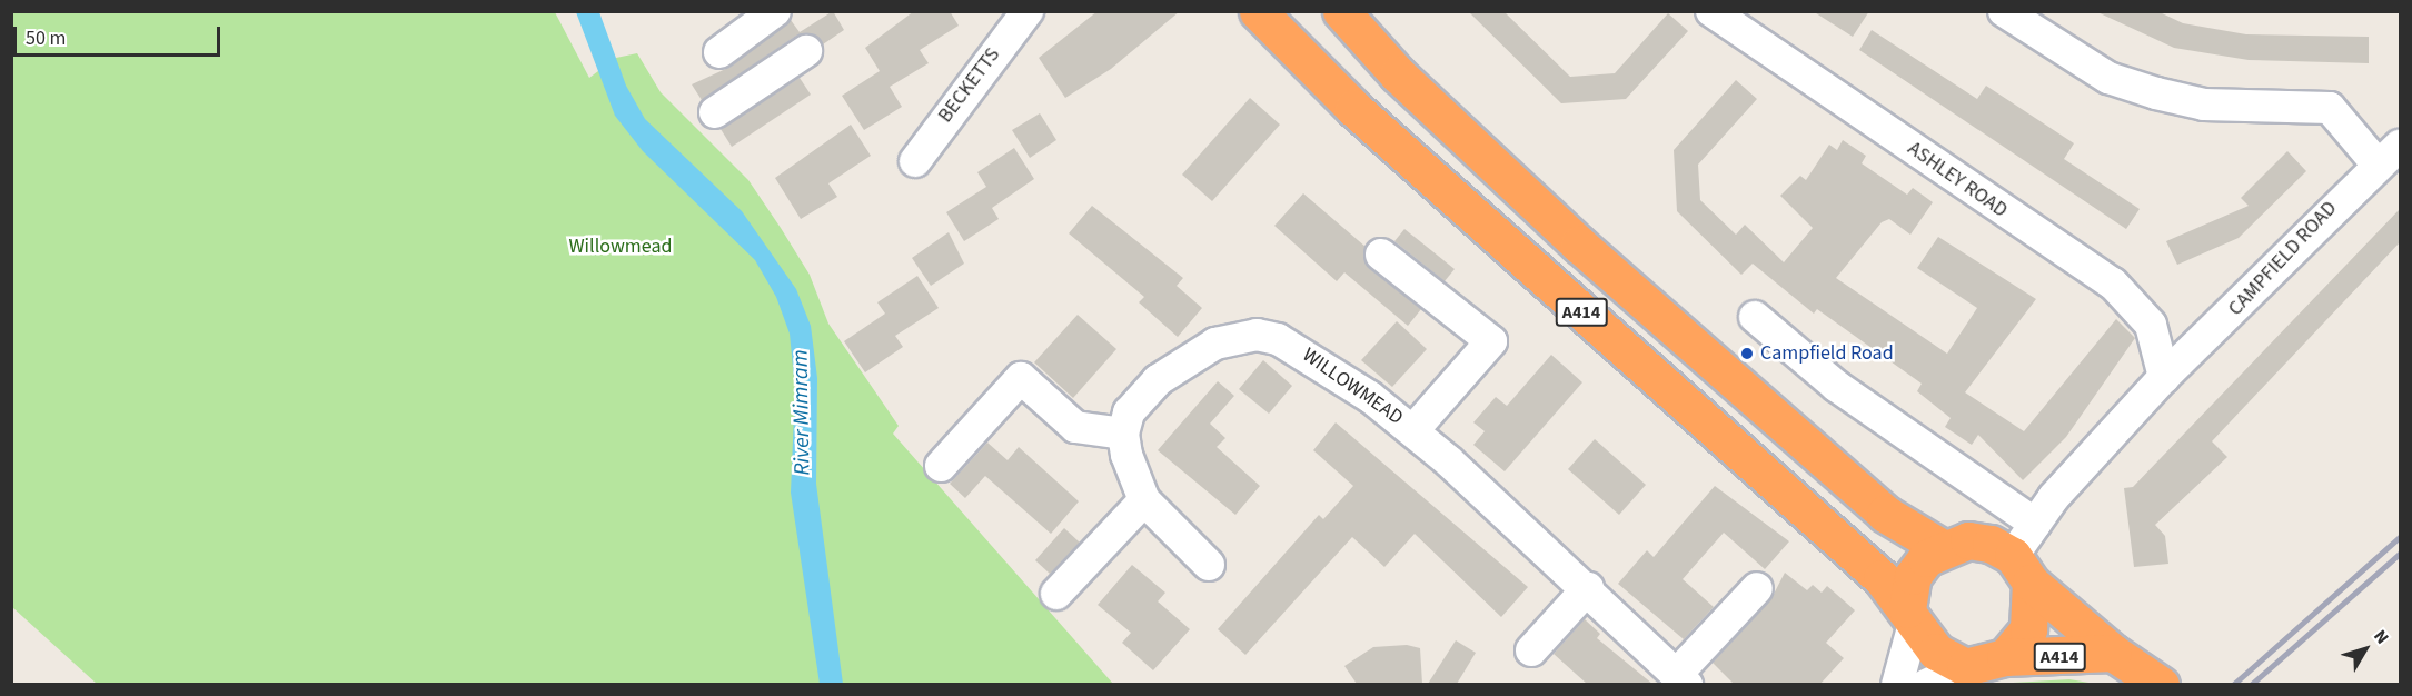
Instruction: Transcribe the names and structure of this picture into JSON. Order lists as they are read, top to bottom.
{
  "streets": {
    "highway": ["A414"],
    "street": [
      "BECKETTS",
      "ASHLEY ROAD",
      "CAMPFIELD ROAD",
      "WILLOWMEAD"
    ]
  },
  "crossings": [
    ["ASHLEY ROAD", "CAMPFIELD ROAD"],
    ["CAMPFIELD ROAD", "A414"]
  ],
  "water": ["River Mimram"],
  "parks": ["Willowmead"],
  "places": ["Campfield Road"],
  "scale_bar": "50 m",
  "north": "top right"
}
